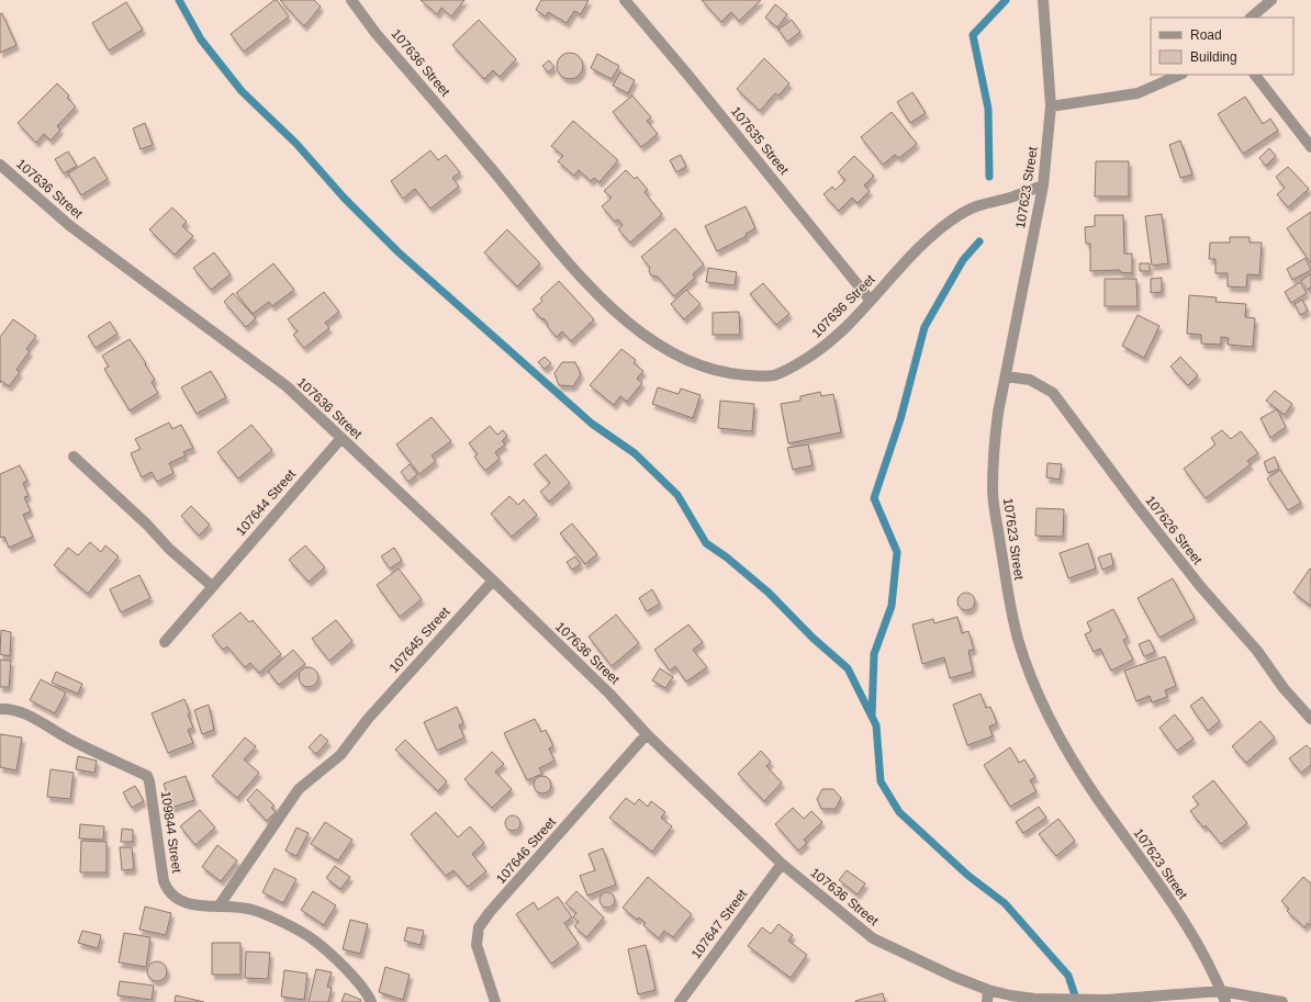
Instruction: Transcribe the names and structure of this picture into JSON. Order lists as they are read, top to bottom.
{
  "streets": {
    "street": [
      "107636 Street",
      "107635 Street",
      "107623 Street",
      "107644 Street",
      "107626 Street",
      "107645 Street",
      "109844 Street",
      "107646 Street",
      "107647 Street"
    ]
  },
  "crossings": [
    ["107636 Street", "107635 Street"],
    ["107636 Street", "107623 Street"],
    ["107636 Street", "107644 Street"],
    ["107636 Street", "107645 Street"],
    ["107636 Street", "107646 Street"],
    ["107636 Street", "107647 Street"],
    ["107623 Street", "107626 Street"],
    ["107645 Street", "109844 Street"]
  ],
  "legend": ["Road", "Building"]
}
